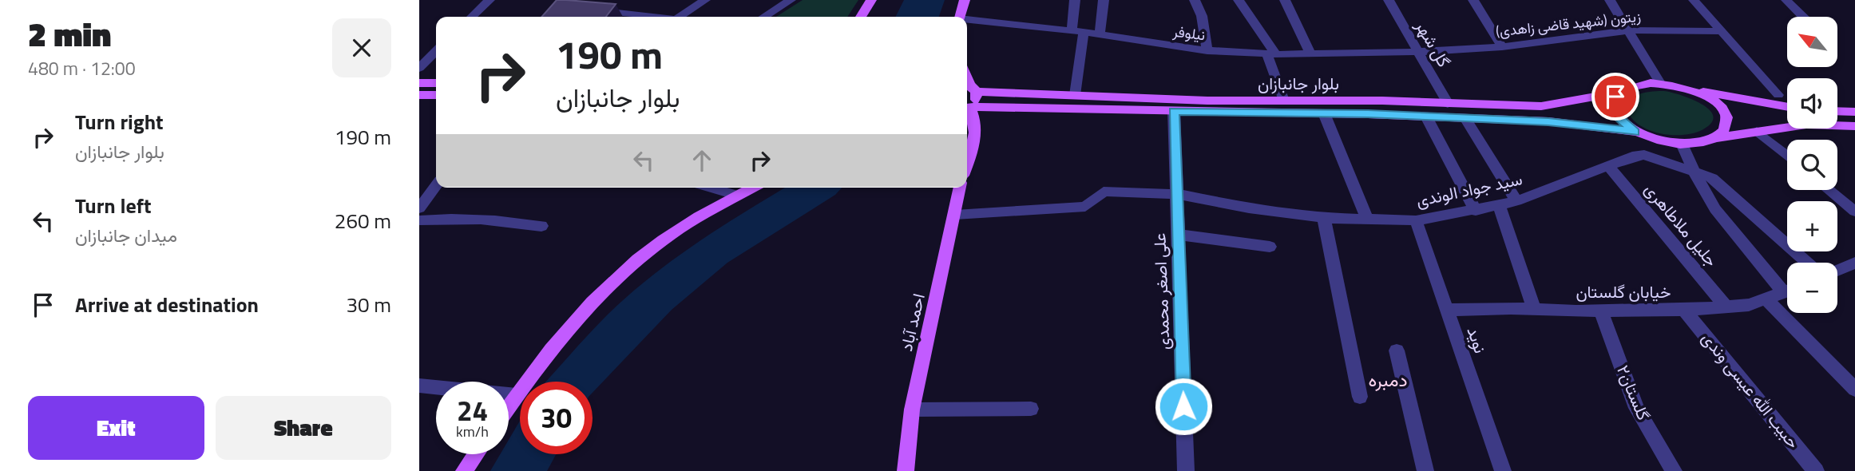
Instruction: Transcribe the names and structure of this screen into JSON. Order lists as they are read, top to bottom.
{
  "streets": {
    "main road": ["بلوار جانبازان", "احمد آباد"],
    "street": [
      "زیتون (شهید قاضی زاهدی)",
      "نیلوفر",
      "گل شهر",
      "سید جواد الوندی",
      "جلیل ملاطاهری",
      "علی اصغر محمدی",
      "خیابان گلستان",
      "نوید",
      "حبیب الله عیسی وندی",
      "گلستان۲"
    ]
  },
  "crossings": [
    ["زیتون (شهید قاضی زاهدی)", "نیلوفر"],
    ["زیتون (شهید قاضی زاهدی)", "گل شهر"],
    ["نیلوفر", "گل شهر"],
    ["گل شهر", "بلوار جانبازان"],
    ["بلوار جانبازان", "علی اصغر محمدی"],
    ["سید جواد الوندی", "جلیل ملاطاهری"],
    ["سید جواد الوندی", "علی اصغر محمدی"],
    ["سید جواد الوندی", "احمد آباد"],
    ["سید جواد الوندی", "نوید"],
    ["جلیل ملاطاهری", "خیابان گلستان"],
    ["خیابان گلستان", "نوید"],
    ["خیابان گلستان", "حبیب الله عیسی وندی"],
    ["خیابان گلستان", "گلستان۲"]
  ],
  "districts": ["دمبره"],
  "north": "top left",
  "page": {
    "heading": ["2 min", "480 m · 12:00"],
    "map_buttons": ["+", "−"],
    "turn": ["190 m", "بلوار جانبازان"],
    "list": [
      {
        "name": "Turn right",
        "note": "بلوار جانبازان",
        "value": "190 m"
      },
      {
        "name": "Turn left",
        "note": "میدان جانبازان",
        "value": "260 m"
      },
      {
        "name": "Arrive at destination",
        "value": "30 m"
      }
    ],
    "speed": "24 km/h",
    "limit": "30",
    "buttons": ["Exit", "Share"]
  }
}
